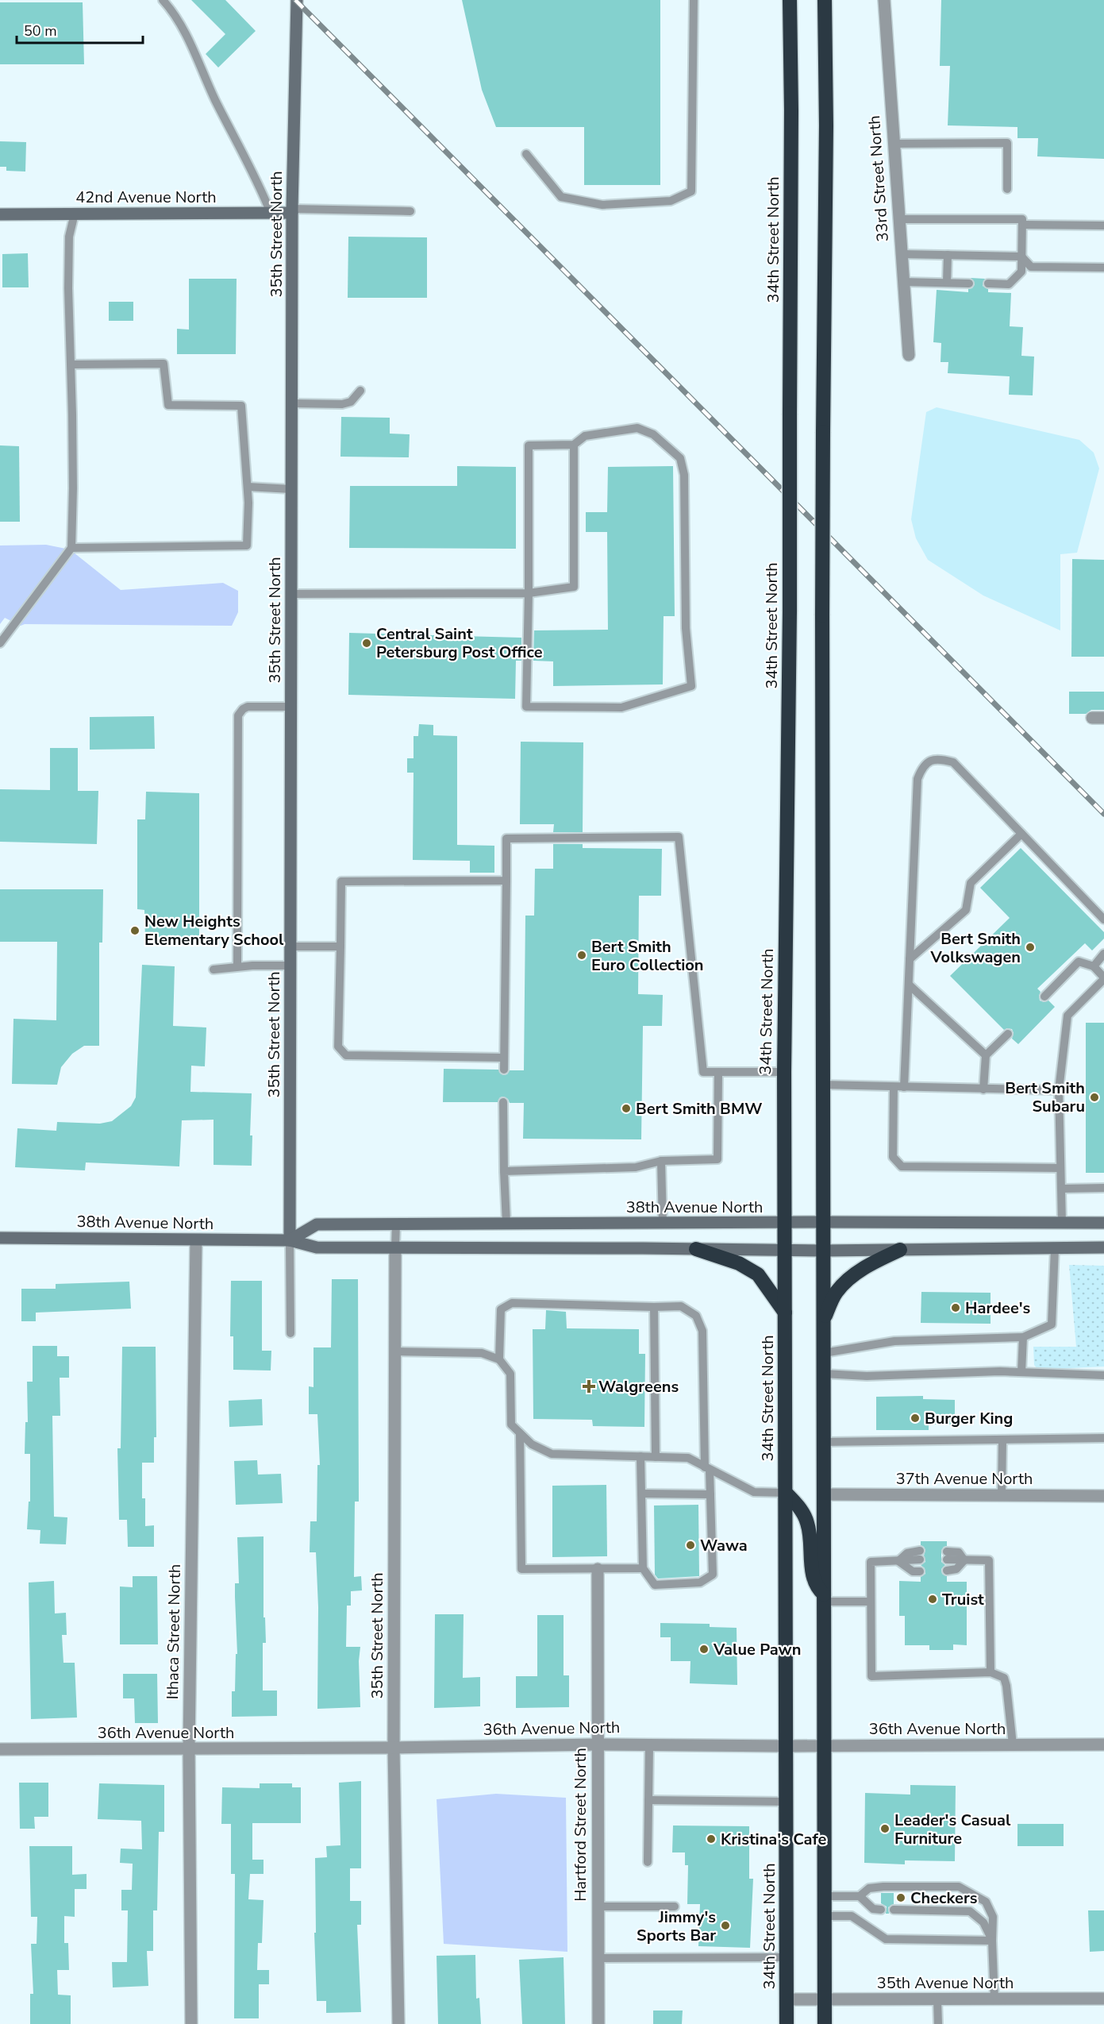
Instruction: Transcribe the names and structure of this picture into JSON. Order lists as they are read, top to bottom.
{
  "streets": {
    "highway": ["34th Street North"],
    "main road": ["42nd Avenue North", "35th Street North", "38th Avenue North"],
    "street": [
      "33rd Street North",
      "37th Avenue North",
      "Ithaca Street North",
      "36th Avenue North",
      "Hartford Street North",
      "35th Avenue North"
    ]
  },
  "crossings": [
    ["42nd Avenue North", "35th Street North"],
    ["35th Street North", "38th Avenue North"],
    ["35th Street North", "36th Avenue North"],
    ["34th Street North", "38th Avenue North"],
    ["34th Street North", "36th Avenue North"],
    ["34th Street North", "35th Avenue North"],
    ["38th Avenue North", "Ithaca Street North"],
    ["Ithaca Street North", "36th Avenue North"],
    ["36th Avenue North", "Hartford Street North"]
  ],
  "places": {
    "other": [
      "Central Saint Petersburg Post Office",
      "New Heights Elementary School",
      "Bert Smith Volkswagen",
      "Bert Smith Euro Collection",
      "Bert Smith Subaru",
      "Bert Smith BMW",
      "Hardee's",
      "Burger King",
      "Wawa",
      "Truist",
      "Value Pawn",
      "Leader's Casual Furniture",
      "Kristina's Cafe",
      "Checkers",
      "Jimmy's Sports Bar"
    ],
    "health": ["Walgreens"]
  },
  "scale_bar": "50 m"
}
